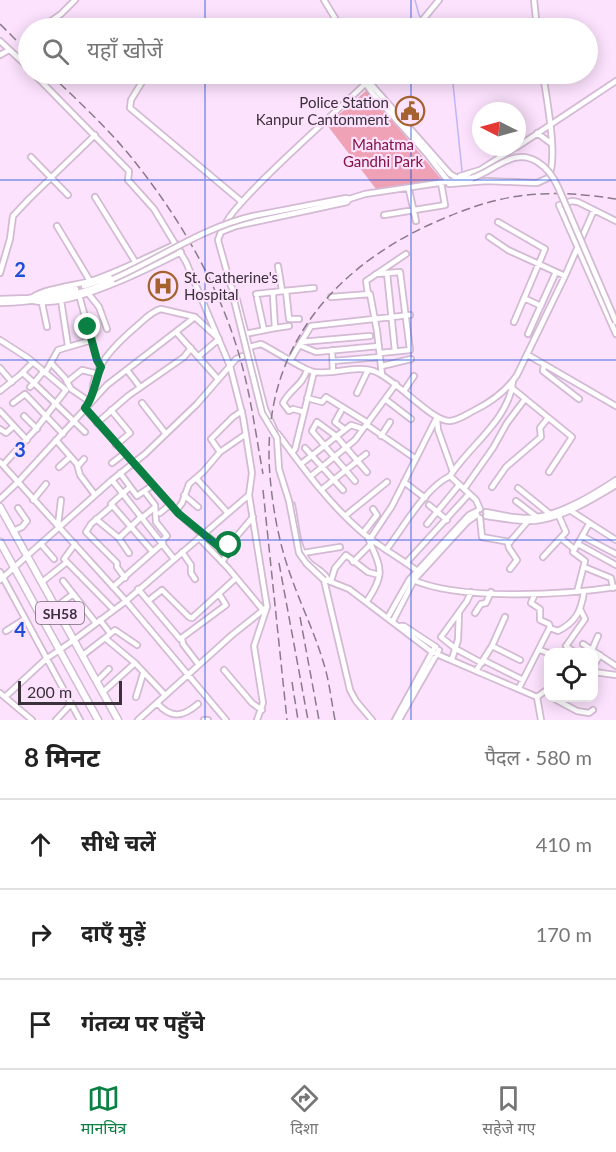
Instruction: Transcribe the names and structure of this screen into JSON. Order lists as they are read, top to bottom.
{
  "streets": {
    "main road": ["SH58"]
  },
  "parks": ["Mahatma Gandhi Park"],
  "places": {
    "public building": ["Police Station Kanpur Cantonment"],
    "hospital": ["St. Catherine's Hospital"]
  },
  "scale_bar": "200 m",
  "north": "left",
  "page": {
    "search": "यहाँ खोजें",
    "scale": "200 m",
    "heading": ["8 मिनट", "पैदल · 580 m"],
    "list": [
      ["सीधे चलें", "410 m"],
      ["दाएँ मुड़ें", "170 m"],
      "गंतव्य पर पहुँचे"
    ],
    "nav": ["मानचित्र", "दिशा", "सहेजे गए"]
  },
  "grid": {
    "rows": ["2", "3", "4"]
  }
}
